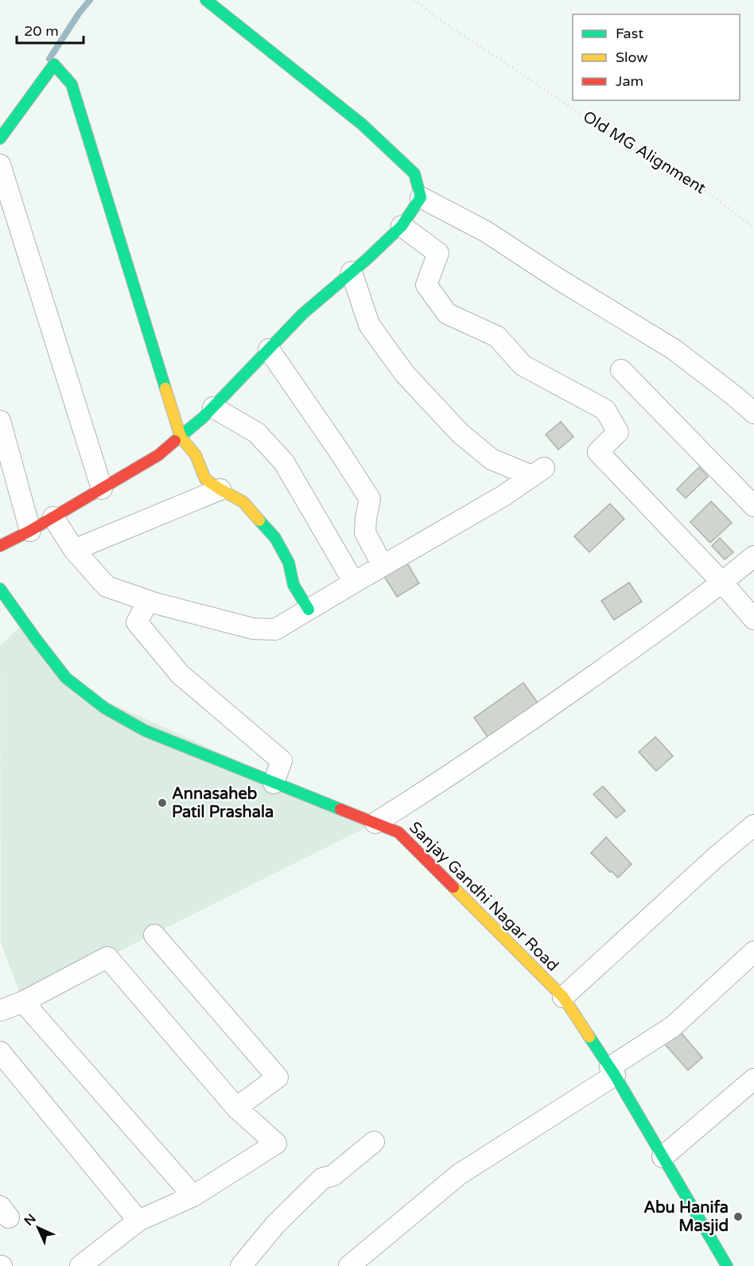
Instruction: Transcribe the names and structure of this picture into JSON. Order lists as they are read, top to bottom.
{
  "streets": {
    "street": ["Sanjay Gandhi Nagar Road"],
    "path": ["Old MG Alignment"]
  },
  "places": ["Annasaheb Patil Prashala", "Abu Hanifa Masjid"],
  "legend": ["Fast", "Slow", "Jam"],
  "scale_bar": "20 m",
  "north": "top left"
}
